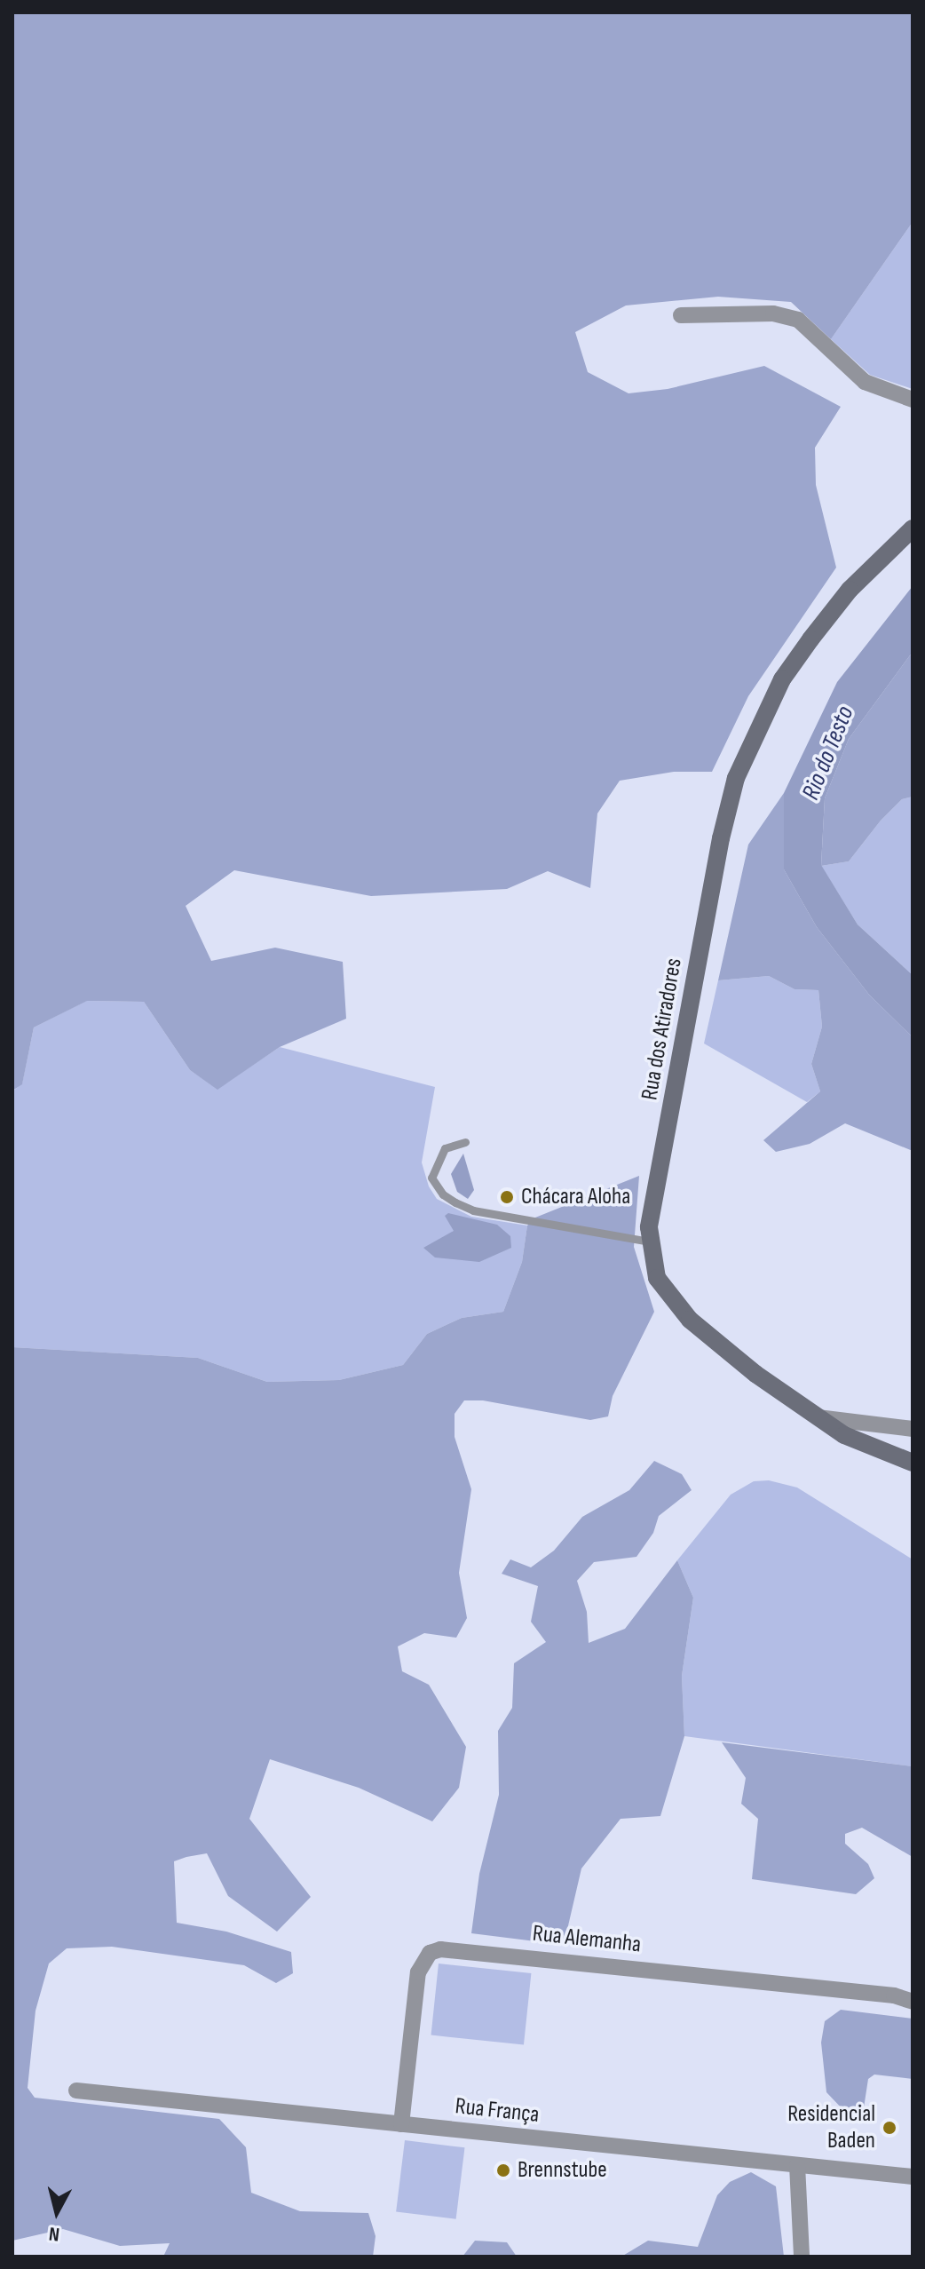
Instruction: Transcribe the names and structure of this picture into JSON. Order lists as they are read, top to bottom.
{
  "streets": {
    "street": ["Rua dos Atiradores", "Rua Alemanha", "Rua França"]
  },
  "crossings": [
    ["Rua Alemanha", "Rua França"]
  ],
  "water": ["Rio do Testo"],
  "places": ["Chácara Aloha", "Residencial Baden", "Brennstube"],
  "north": "bottom"
}
